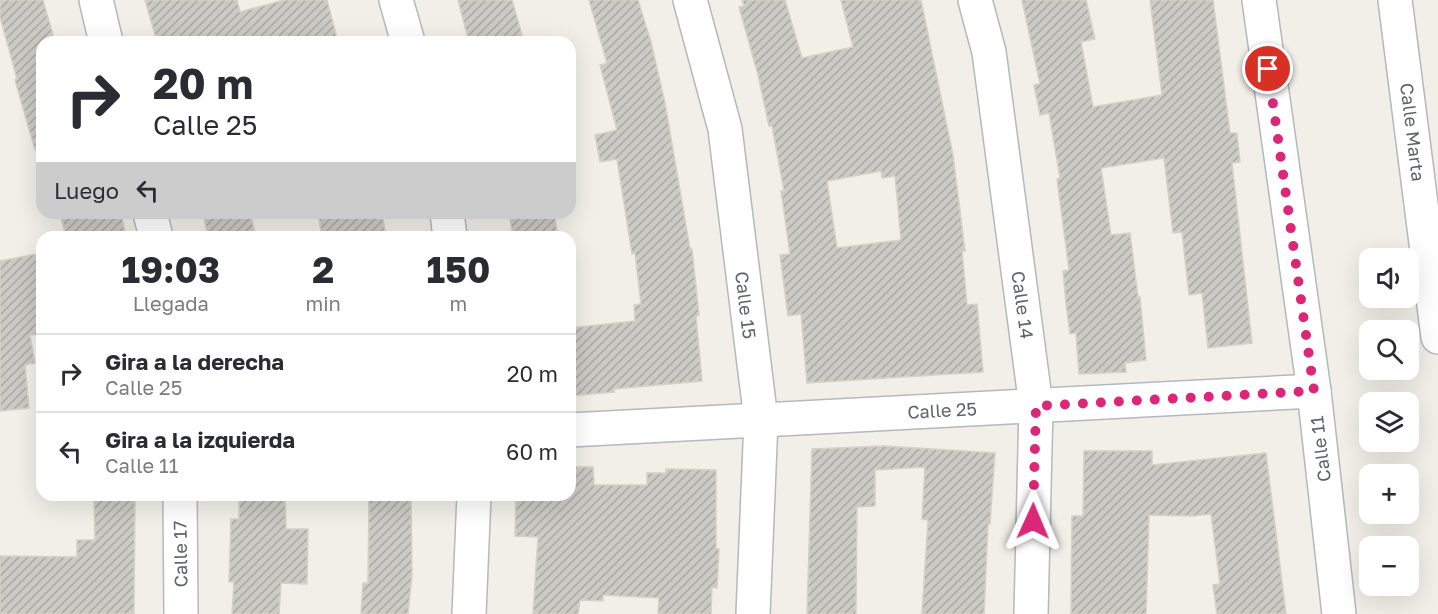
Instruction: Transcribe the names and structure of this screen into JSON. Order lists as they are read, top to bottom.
{
  "streets": {
    "street": [
      "Calle Marta",
      "Calle 15",
      "Calle 14",
      "Calle 25",
      "Calle 11",
      "Calle 17"
    ]
  },
  "crossings": [
    ["Calle 15", "Calle 25"],
    ["Calle 14", "Calle 25"],
    ["Calle 25", "Calle 11"]
  ],
  "page": {
    "turn": ["20 m", "Calle 25"],
    "then": "Luego",
    "eta": [
      "19:03",
      "Llegada",
      "2",
      "min",
      "150",
      "m"
    ],
    "map_buttons": ["+", "−"],
    "list": [
      {
        "name": "Gira a la derecha",
        "note": "Calle 25",
        "value": "20 m"
      },
      {
        "name": "Gira a la izquierda",
        "note": "Calle 11",
        "value": "60 m"
      }
    ]
  }
}
